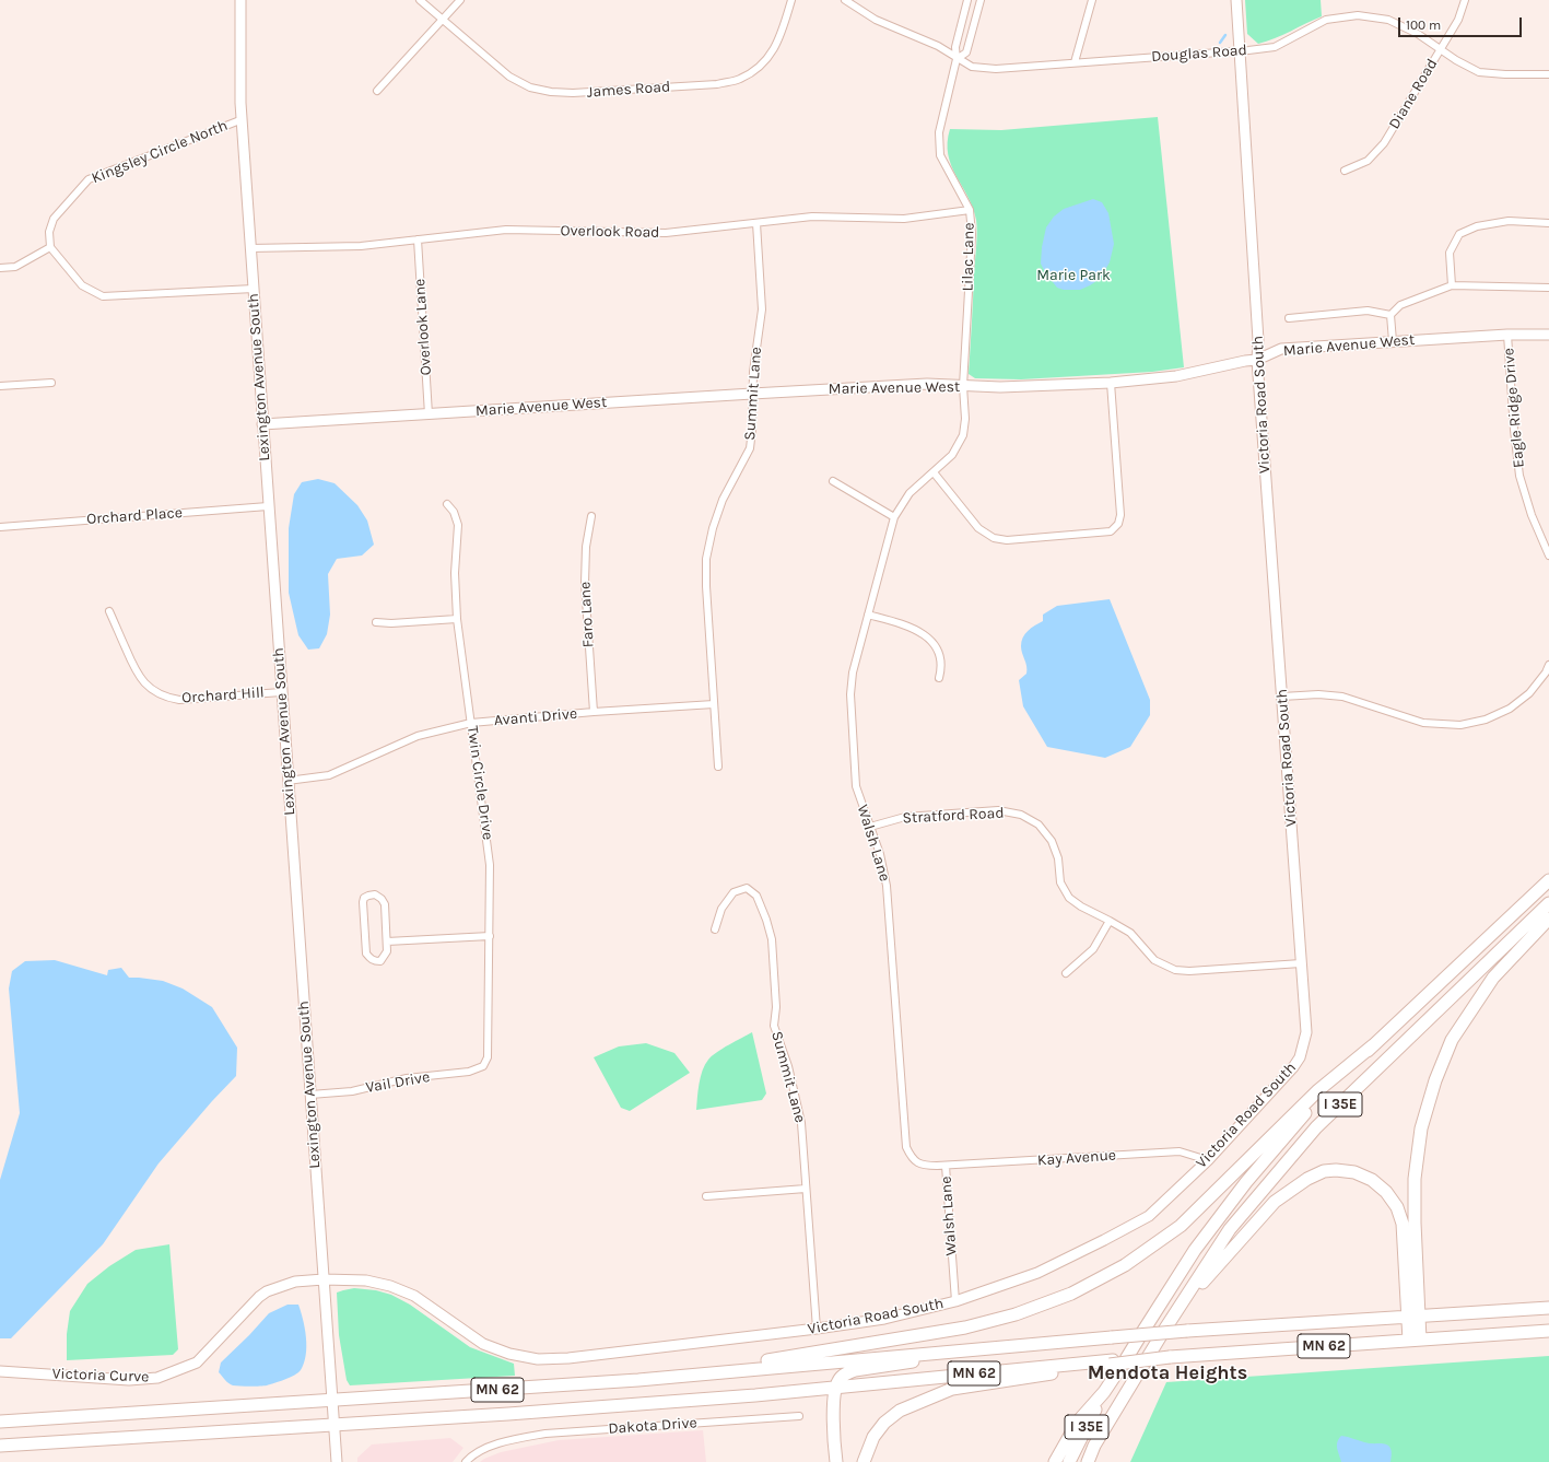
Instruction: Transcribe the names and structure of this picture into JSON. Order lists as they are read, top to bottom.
{
  "streets": {
    "highway": ["I 35E", "MN 62"],
    "street": [
      "Douglas Road",
      "James Road",
      "Diane Road",
      "Kingsley Circle North",
      "Overlook Road",
      "Lilac Lane",
      "Overlook Lane",
      "Marie Avenue West",
      "Lexington Avenue South",
      "Summit Lane",
      "Victoria Road South",
      "Eagle Ridge Drive",
      "Orchard Place",
      "Faro Lane",
      "Orchard Hill",
      "Avanti Drive",
      "Twin Circle Drive",
      "Stratford Road",
      "Walsh Lane",
      "Vail Drive",
      "Kay Avenue",
      "Victoria Curve",
      "Dakota Drive"
    ]
  },
  "crossings": [
    ["Douglas Road", "Diane Road"],
    ["Douglas Road", "Lilac Lane"],
    ["Douglas Road", "Victoria Road South"],
    ["Kingsley Circle North", "Lexington Avenue South"],
    ["Overlook Road", "Lilac Lane"],
    ["Overlook Road", "Overlook Lane"],
    ["Overlook Road", "Lexington Avenue South"],
    ["Overlook Road", "Summit Lane"],
    ["Lilac Lane", "Marie Avenue West"],
    ["Lilac Lane", "Walsh Lane"],
    ["Overlook Lane", "Marie Avenue West"],
    ["Marie Avenue West", "Lexington Avenue South"],
    ["Marie Avenue West", "Summit Lane"],
    ["Marie Avenue West", "Victoria Road South"],
    ["Marie Avenue West", "Eagle Ridge Drive"],
    ["Marie Avenue West", "Walsh Lane"],
    ["Lexington Avenue South", "Victoria Road South"],
    ["Lexington Avenue South", "Orchard Place"],
    ["Lexington Avenue South", "Orchard Hill"],
    ["Lexington Avenue South", "Avanti Drive"],
    ["Lexington Avenue South", "Vail Drive"],
    ["Lexington Avenue South", "MN 62"],
    ["Lexington Avenue South", "Victoria Curve"],
    ["Summit Lane", "Victoria Road South"],
    ["Summit Lane", "Avanti Drive"],
    ["Victoria Road South", "Stratford Road"],
    ["Victoria Road South", "Walsh Lane"],
    ["Victoria Road South", "Kay Avenue"],
    ["Victoria Road South", "Victoria Curve"],
    ["Faro Lane", "Avanti Drive"],
    ["Avanti Drive", "Twin Circle Drive"],
    ["Twin Circle Drive", "Vail Drive"],
    ["Stratford Road", "Walsh Lane"],
    ["Walsh Lane", "Kay Avenue"]
  ],
  "districts": ["Mendota Heights"],
  "parks": ["Marie Park"],
  "scale_bar": "100 m"
}
